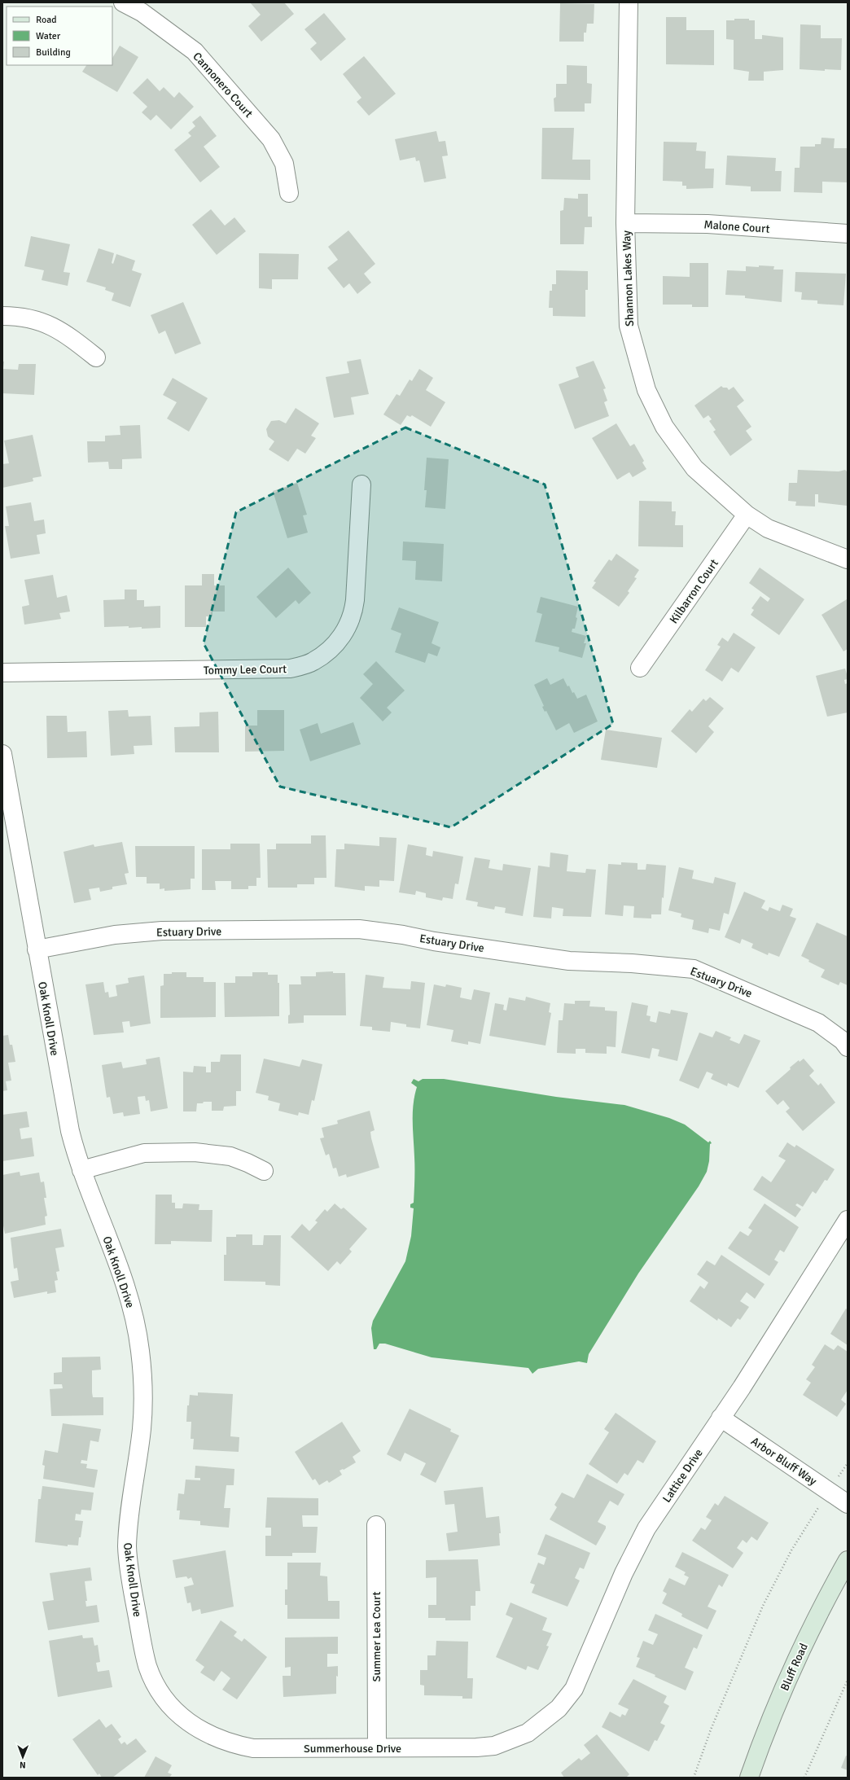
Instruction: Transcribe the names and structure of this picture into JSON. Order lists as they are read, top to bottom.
{
  "streets": {
    "main road": ["Bluff Road"],
    "street": [
      "Cannonero Court",
      "Malone Court",
      "Shannon Lakes Way",
      "Kilbarron Court",
      "Tommy Lee Court",
      "Estuary Drive",
      "Oak Knoll Drive",
      "Arbor Bluff Way",
      "Lattice Drive",
      "Summer Lea Court",
      "Summerhouse Drive"
    ]
  },
  "crossings": [
    ["Malone Court", "Shannon Lakes Way"],
    ["Shannon Lakes Way", "Kilbarron Court"],
    ["Estuary Drive", "Oak Knoll Drive"],
    ["Oak Knoll Drive", "Summerhouse Drive"],
    ["Arbor Bluff Way", "Lattice Drive"],
    ["Lattice Drive", "Summerhouse Drive"],
    ["Summer Lea Court", "Summerhouse Drive"]
  ],
  "legend": ["Road", "Water", "Building"],
  "north": "bottom"
}
